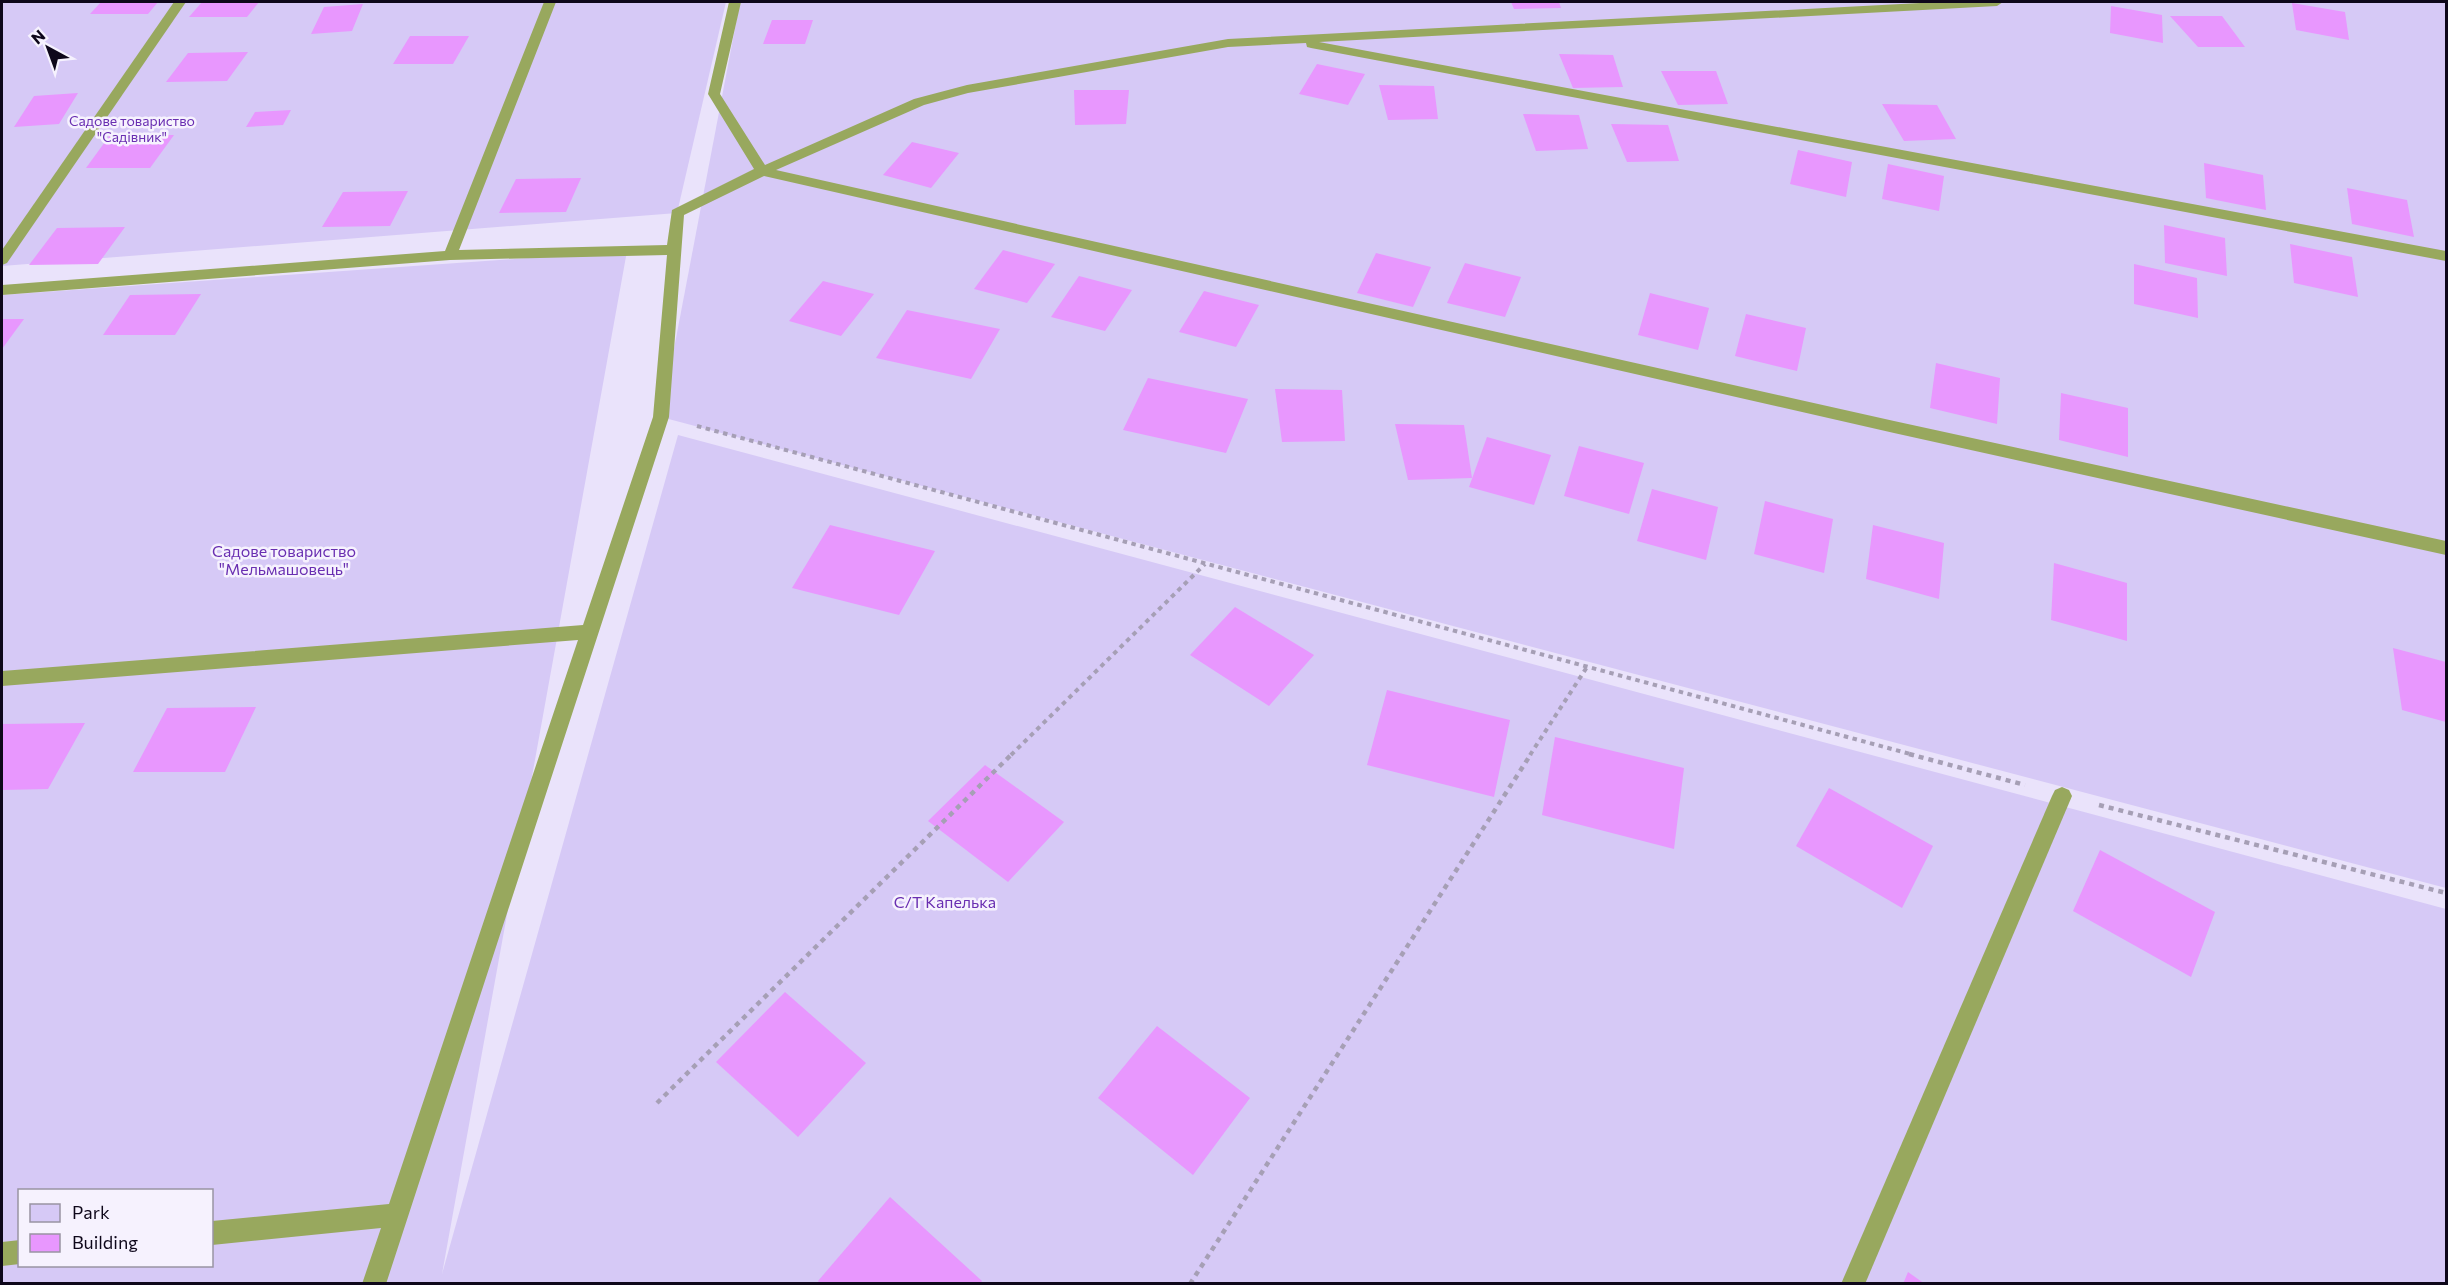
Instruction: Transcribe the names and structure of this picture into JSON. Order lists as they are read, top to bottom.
{
  "parks": ["Садове товариство \"Садівник\"", "Садове товариство \"Мельмашовець\"", "С/Т Капелька"],
  "legend": ["Park", "Building"],
  "north": "top left"
}
